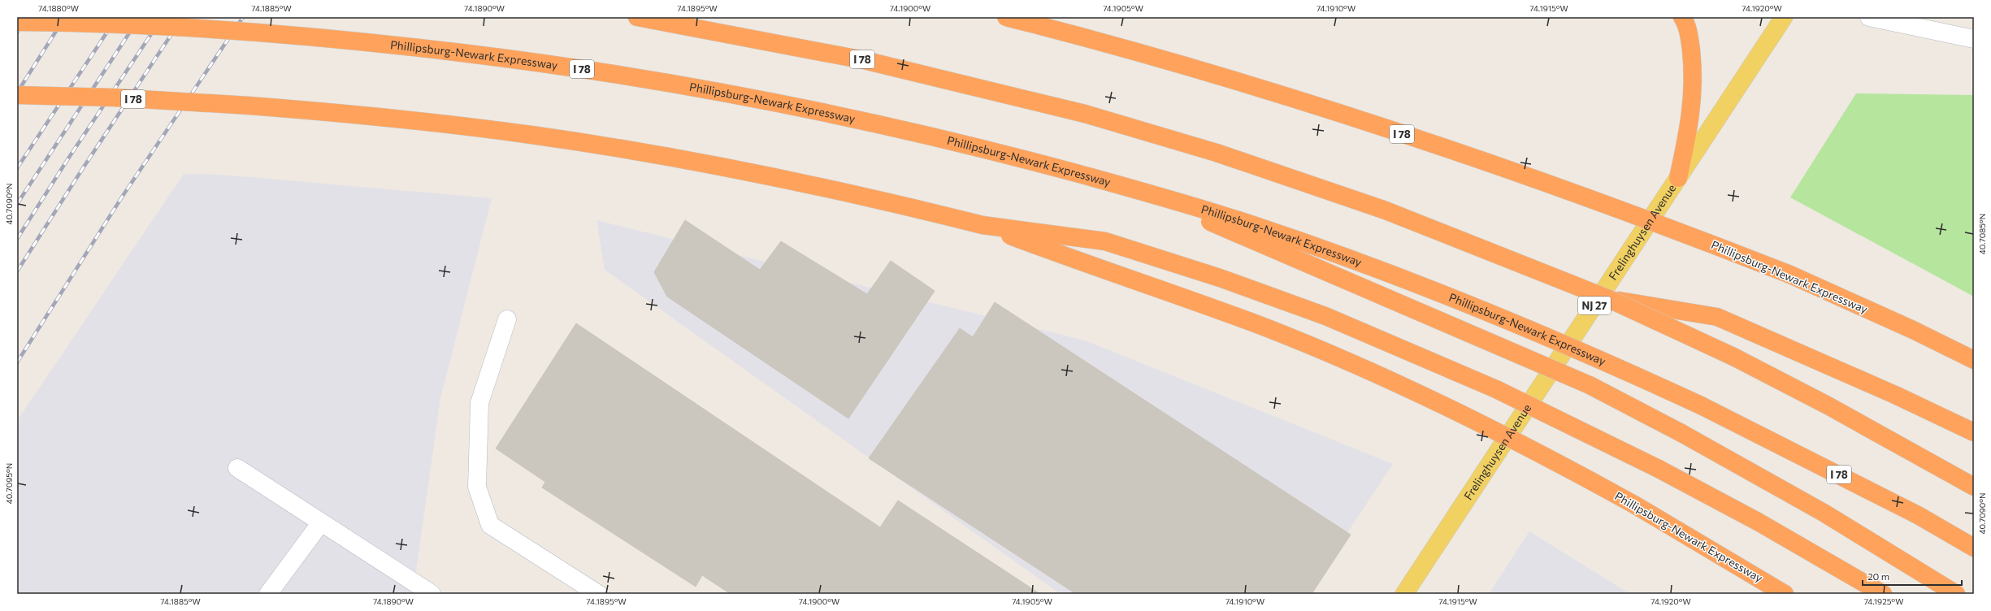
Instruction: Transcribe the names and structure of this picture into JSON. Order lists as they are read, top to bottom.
{
  "streets": {
    "highway": ["Phillipsburg-Newark Expressway", "I 78"],
    "main road": ["Frelinghuysen Avenue", "NJ 27"]
  },
  "scale_bar": "20 m",
  "coordinates": [
    "74.1880°W",
    "74.1885°W",
    "74.1890°W",
    "74.1895°W",
    "74.1900°W",
    "74.1905°W",
    "74.1910°W",
    "74.1915°W",
    "74.1920°W",
    "40.7090°N",
    "40.7085°N",
    "40.7095°N",
    "74.1925°W"
  ]
}
